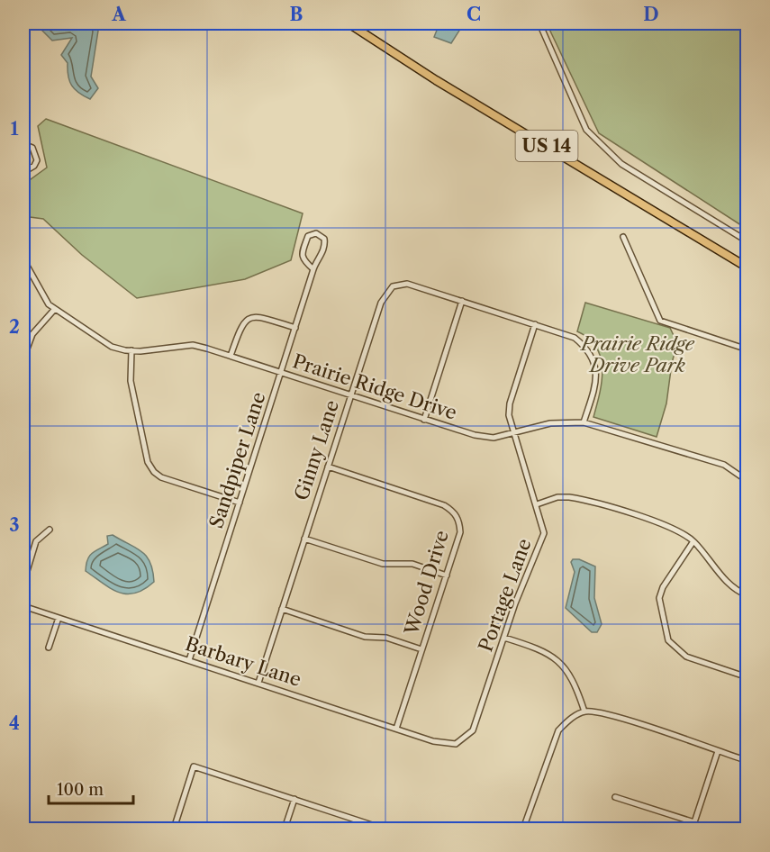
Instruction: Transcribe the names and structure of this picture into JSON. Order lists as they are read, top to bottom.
{
  "streets": {
    "main road": ["US 14"],
    "street": [
      "Prairie Ridge Drive",
      "Ginny Lane",
      "Sandpiper Lane",
      "Wood Drive",
      "Portage Lane",
      "Barbary Lane"
    ]
  },
  "crossings": [
    ["Prairie Ridge Drive", "Ginny Lane"],
    ["Prairie Ridge Drive", "Sandpiper Lane"],
    ["Prairie Ridge Drive", "Portage Lane"],
    ["Ginny Lane", "Wood Drive"],
    ["Ginny Lane", "Portage Lane"],
    ["Ginny Lane", "Barbary Lane"],
    ["Sandpiper Lane", "Barbary Lane"],
    ["Wood Drive", "Barbary Lane"],
    ["Portage Lane", "Barbary Lane"]
  ],
  "parks": ["Prairie Ridge Drive Park"],
  "scale_bar": "100 m",
  "grid": {
    "columns": [
      "A",
      "B",
      "C",
      "D"
    ],
    "rows": [
      "1",
      "2",
      "3",
      "4"
    ]
  }
}
